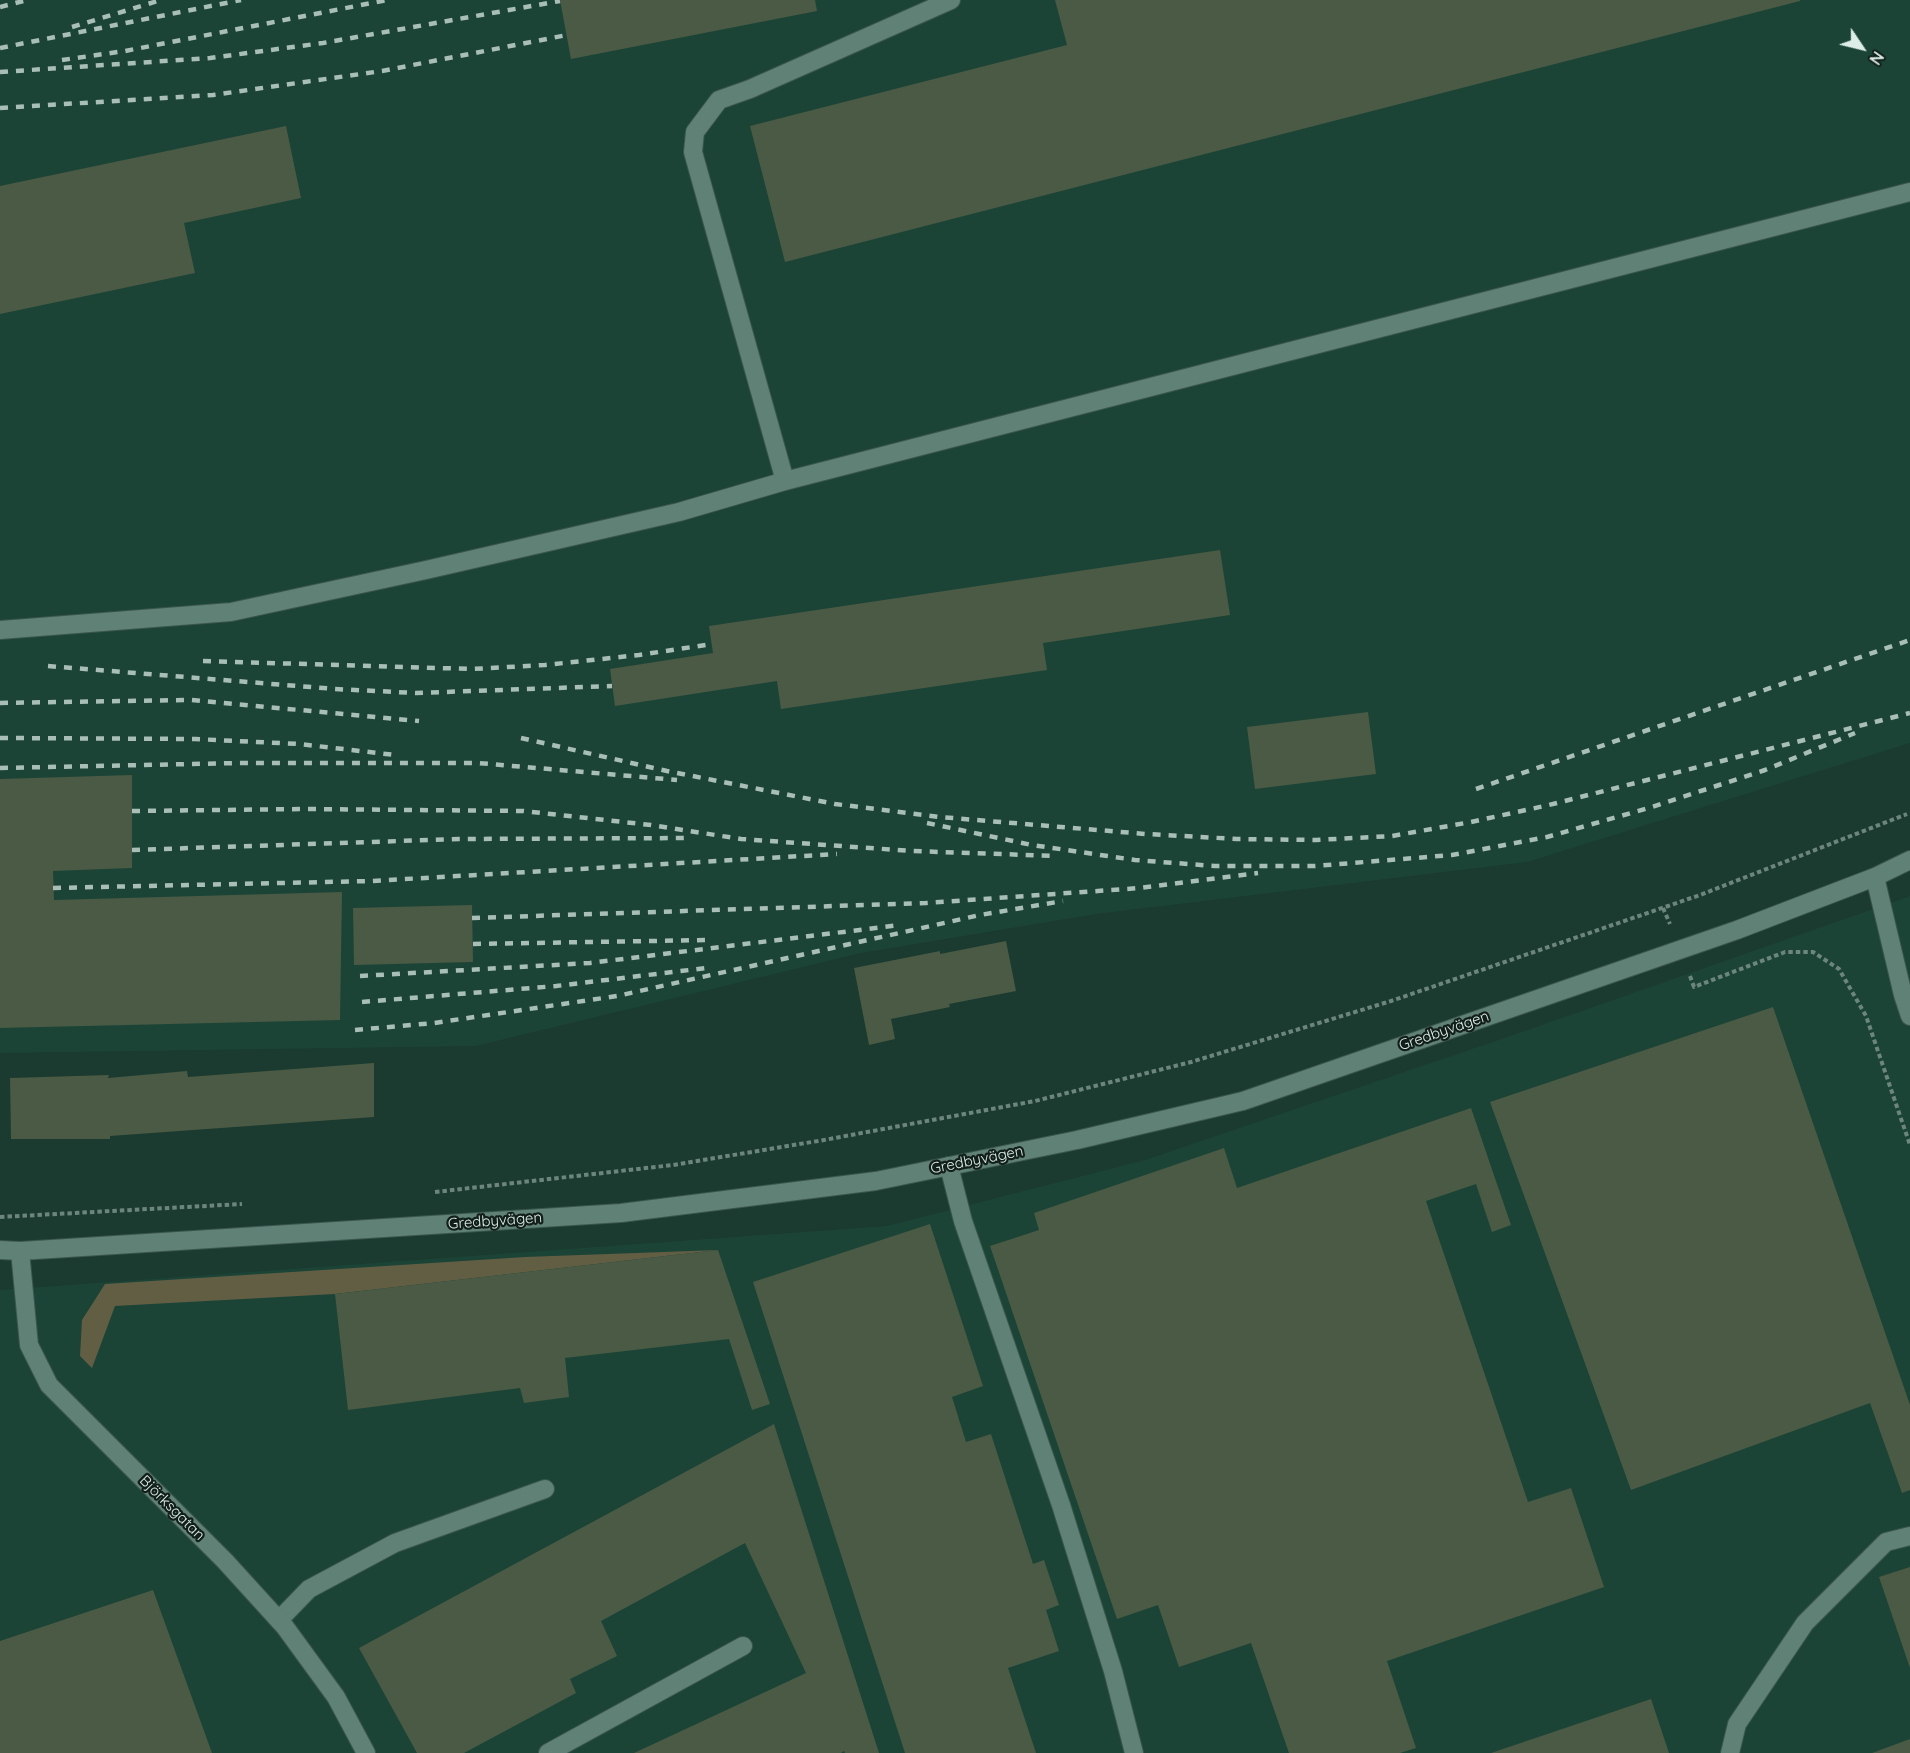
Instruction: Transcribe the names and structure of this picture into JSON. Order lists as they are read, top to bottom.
{
  "streets": {
    "street": ["Gredbyvägen", "Björksgatan"]
  },
  "crossings": [
    ["Gredbyvägen", "Björksgatan"]
  ],
  "north": "bottom right"
}
